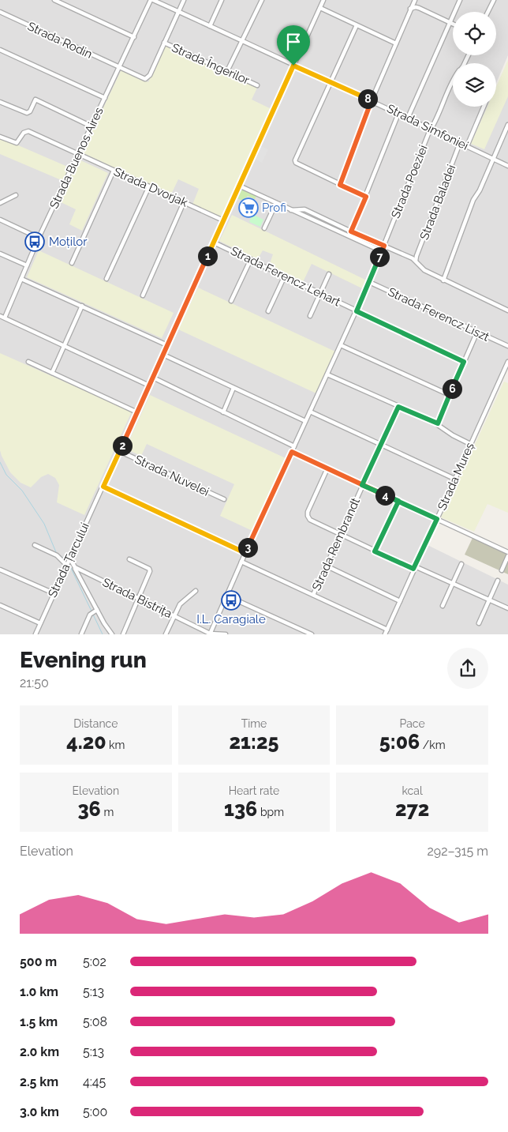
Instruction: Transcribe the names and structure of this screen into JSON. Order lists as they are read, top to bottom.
{
  "streets": {
    "street": [
      "Strada Rodin",
      "Strada Îngerilor",
      "Strada Simfoniei",
      "Strada Buenos Aires",
      "Strada Poeziei",
      "Strada Dvorjak",
      "Strada Baladei",
      "Strada Ferencz Lehart",
      "Strada Ferencz Liszt",
      "Strada Nuvelei",
      "Strada Mureș",
      "Strada Rembrandt",
      "Strada Țarcului",
      "Strada Bistrița"
    ]
  },
  "crossings": [
    ["Strada Rodin", "Strada Îngerilor"],
    ["Strada Rodin", "Strada Buenos Aires"],
    ["Strada Simfoniei", "Strada Buenos Aires"],
    ["Strada Simfoniei", "Strada Poeziei"],
    ["Strada Simfoniei", "Strada Baladei"],
    ["Strada Simfoniei", "Strada Țarcului"],
    ["Strada Buenos Aires", "Strada Dvorjak"],
    ["Strada Poeziei", "Strada Ferencz Lehart"],
    ["Strada Poeziei", "Strada Ferencz Liszt"],
    ["Strada Poeziei", "Strada Bistrița"],
    ["Strada Dvorjak", "Strada Țarcului"],
    ["Strada Ferencz Lehart", "Strada Țarcului"],
    ["Strada Nuvelei", "Strada Țarcului"]
  ],
  "places": {
    "supermarket": ["Profi"],
    "bus stop": ["Moților", "I.L. Caragiale"]
  },
  "page": {
    "pins": [
      "8",
      "1",
      "7",
      "6",
      "2",
      "4",
      "3"
    ],
    "heading": ["Evening run", "21:50"],
    "stats": [
      ["Distance", "4.20 km"],
      ["Time", "21:25"],
      ["Pace", "5:06 /km"],
      ["Elevation", "36 m"],
      ["Heart rate", "136 bpm"],
      ["kcal", "272"]
    ],
    "chart": ["Elevation", "292–315 m"],
    "list": [
      {
        "name": "500 m",
        "note": "5:02"
      },
      {
        "name": "1.0 km",
        "note": "5:13"
      },
      {
        "name": "1.5 km",
        "note": "5:08"
      },
      {
        "name": "2.0 km",
        "note": "5:13"
      },
      {
        "name": "2.5 km",
        "note": "4:45"
      },
      {
        "name": "3.0 km",
        "note": "5:00"
      }
    ]
  }
}
